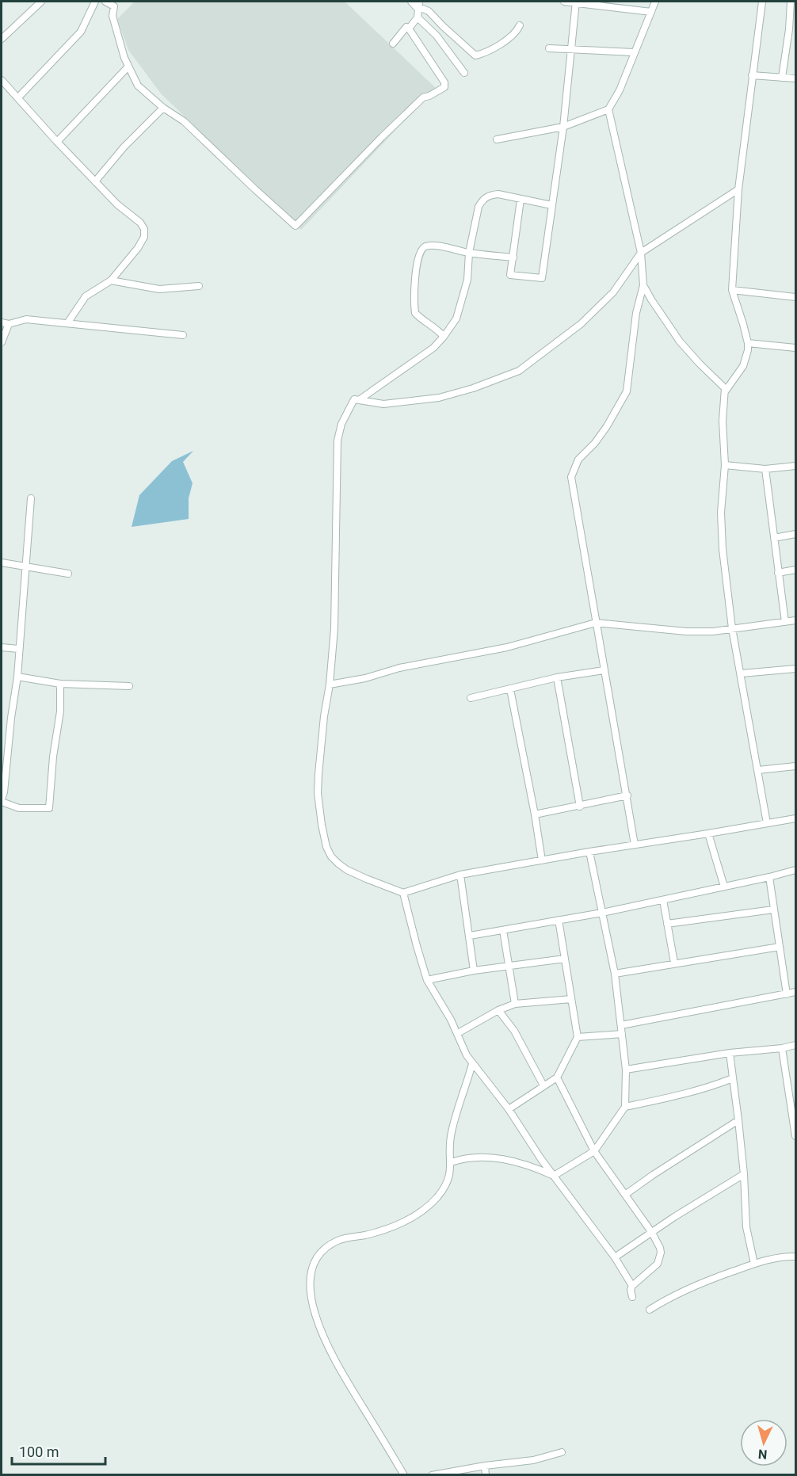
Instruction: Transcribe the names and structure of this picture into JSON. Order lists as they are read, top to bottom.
{
  "scale_bar": "100 m",
  "north": "bottom"
}
